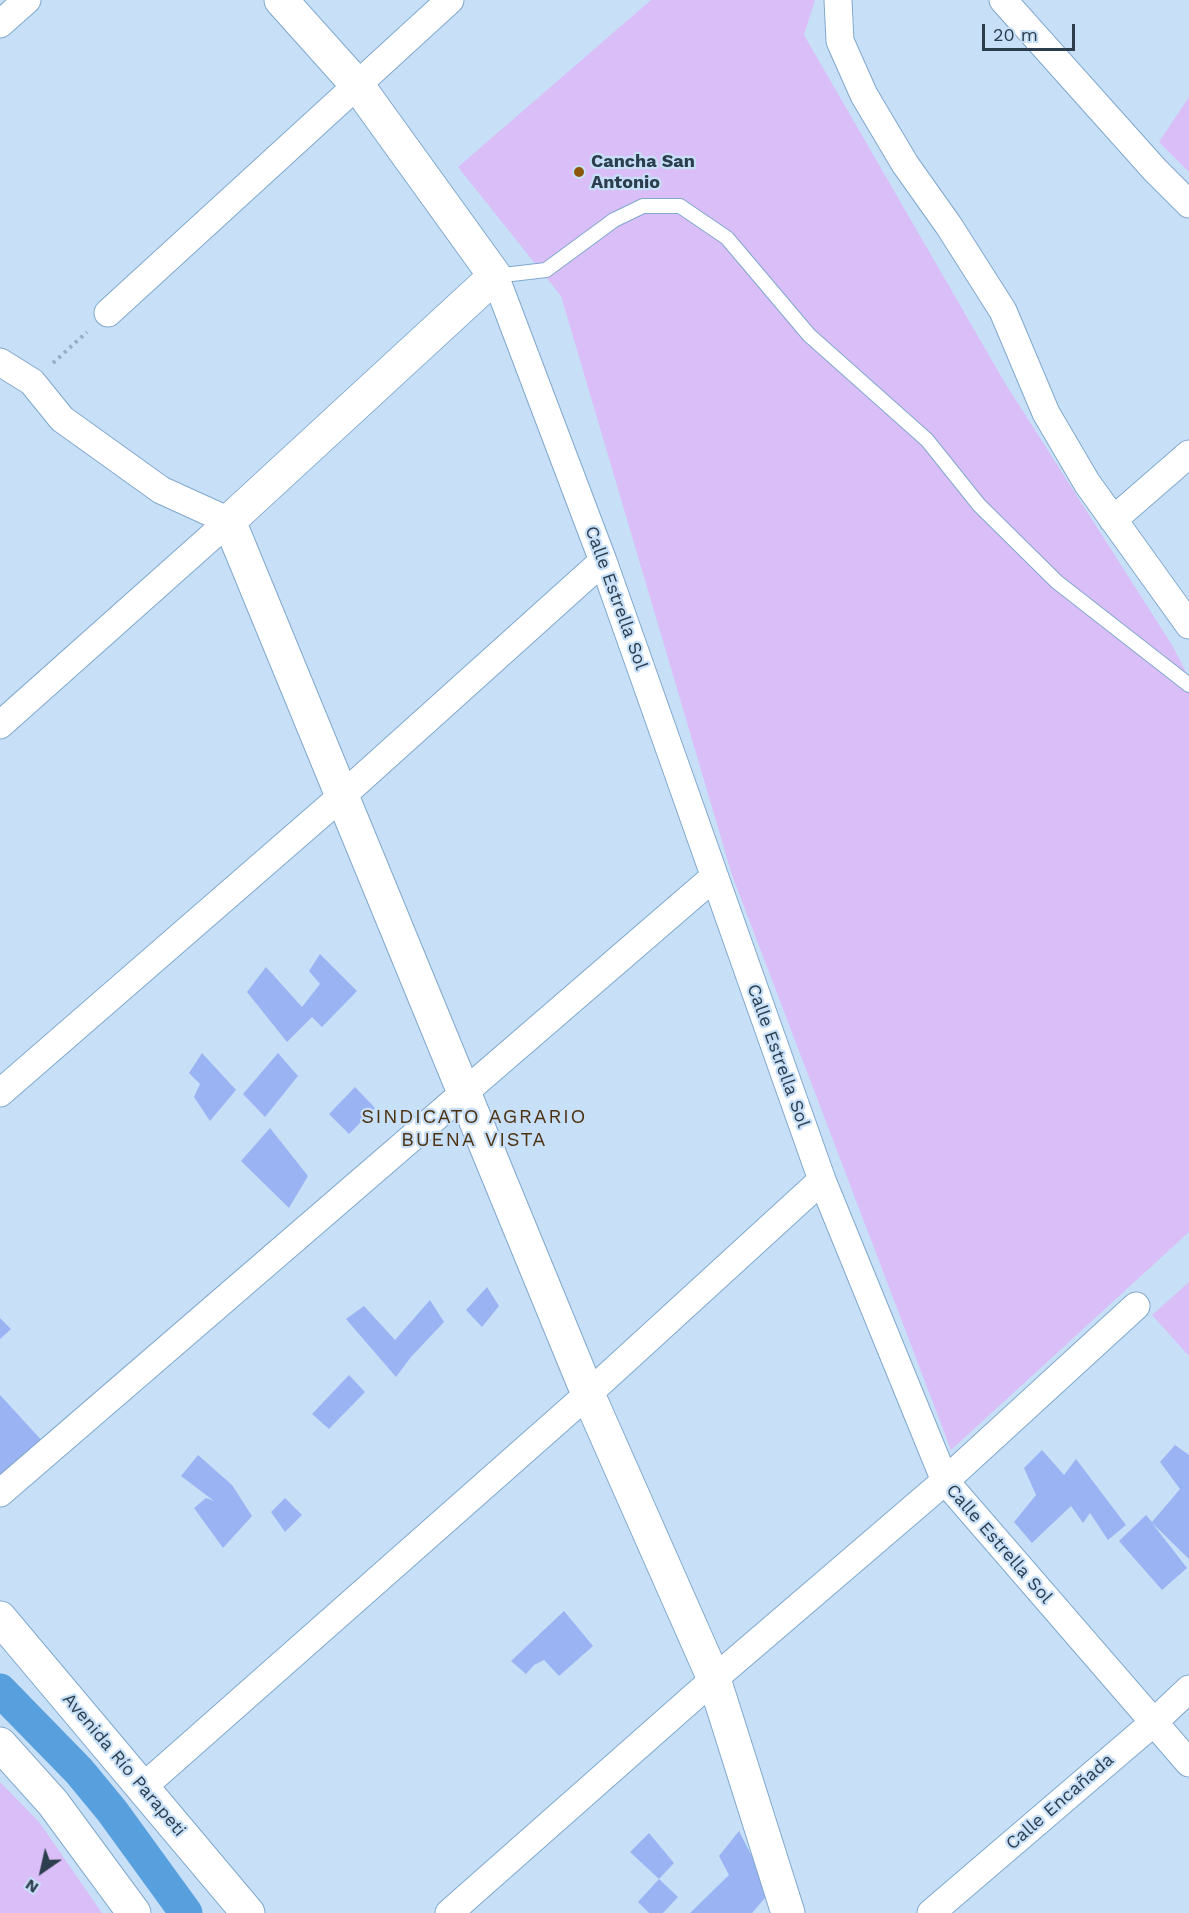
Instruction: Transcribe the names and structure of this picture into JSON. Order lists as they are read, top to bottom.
{
  "streets": {
    "street": ["Calle Estrella Sol", "Avenida Río Parapeti", "Calle Encañada"]
  },
  "crossings": [
    ["Calle Estrella Sol", "Calle Encañada"]
  ],
  "districts": ["SINDICATO AGRARIO BUENA VISTA"],
  "places": ["Cancha San Antonio"],
  "scale_bar": "20 m",
  "north": "bottom left"
}
